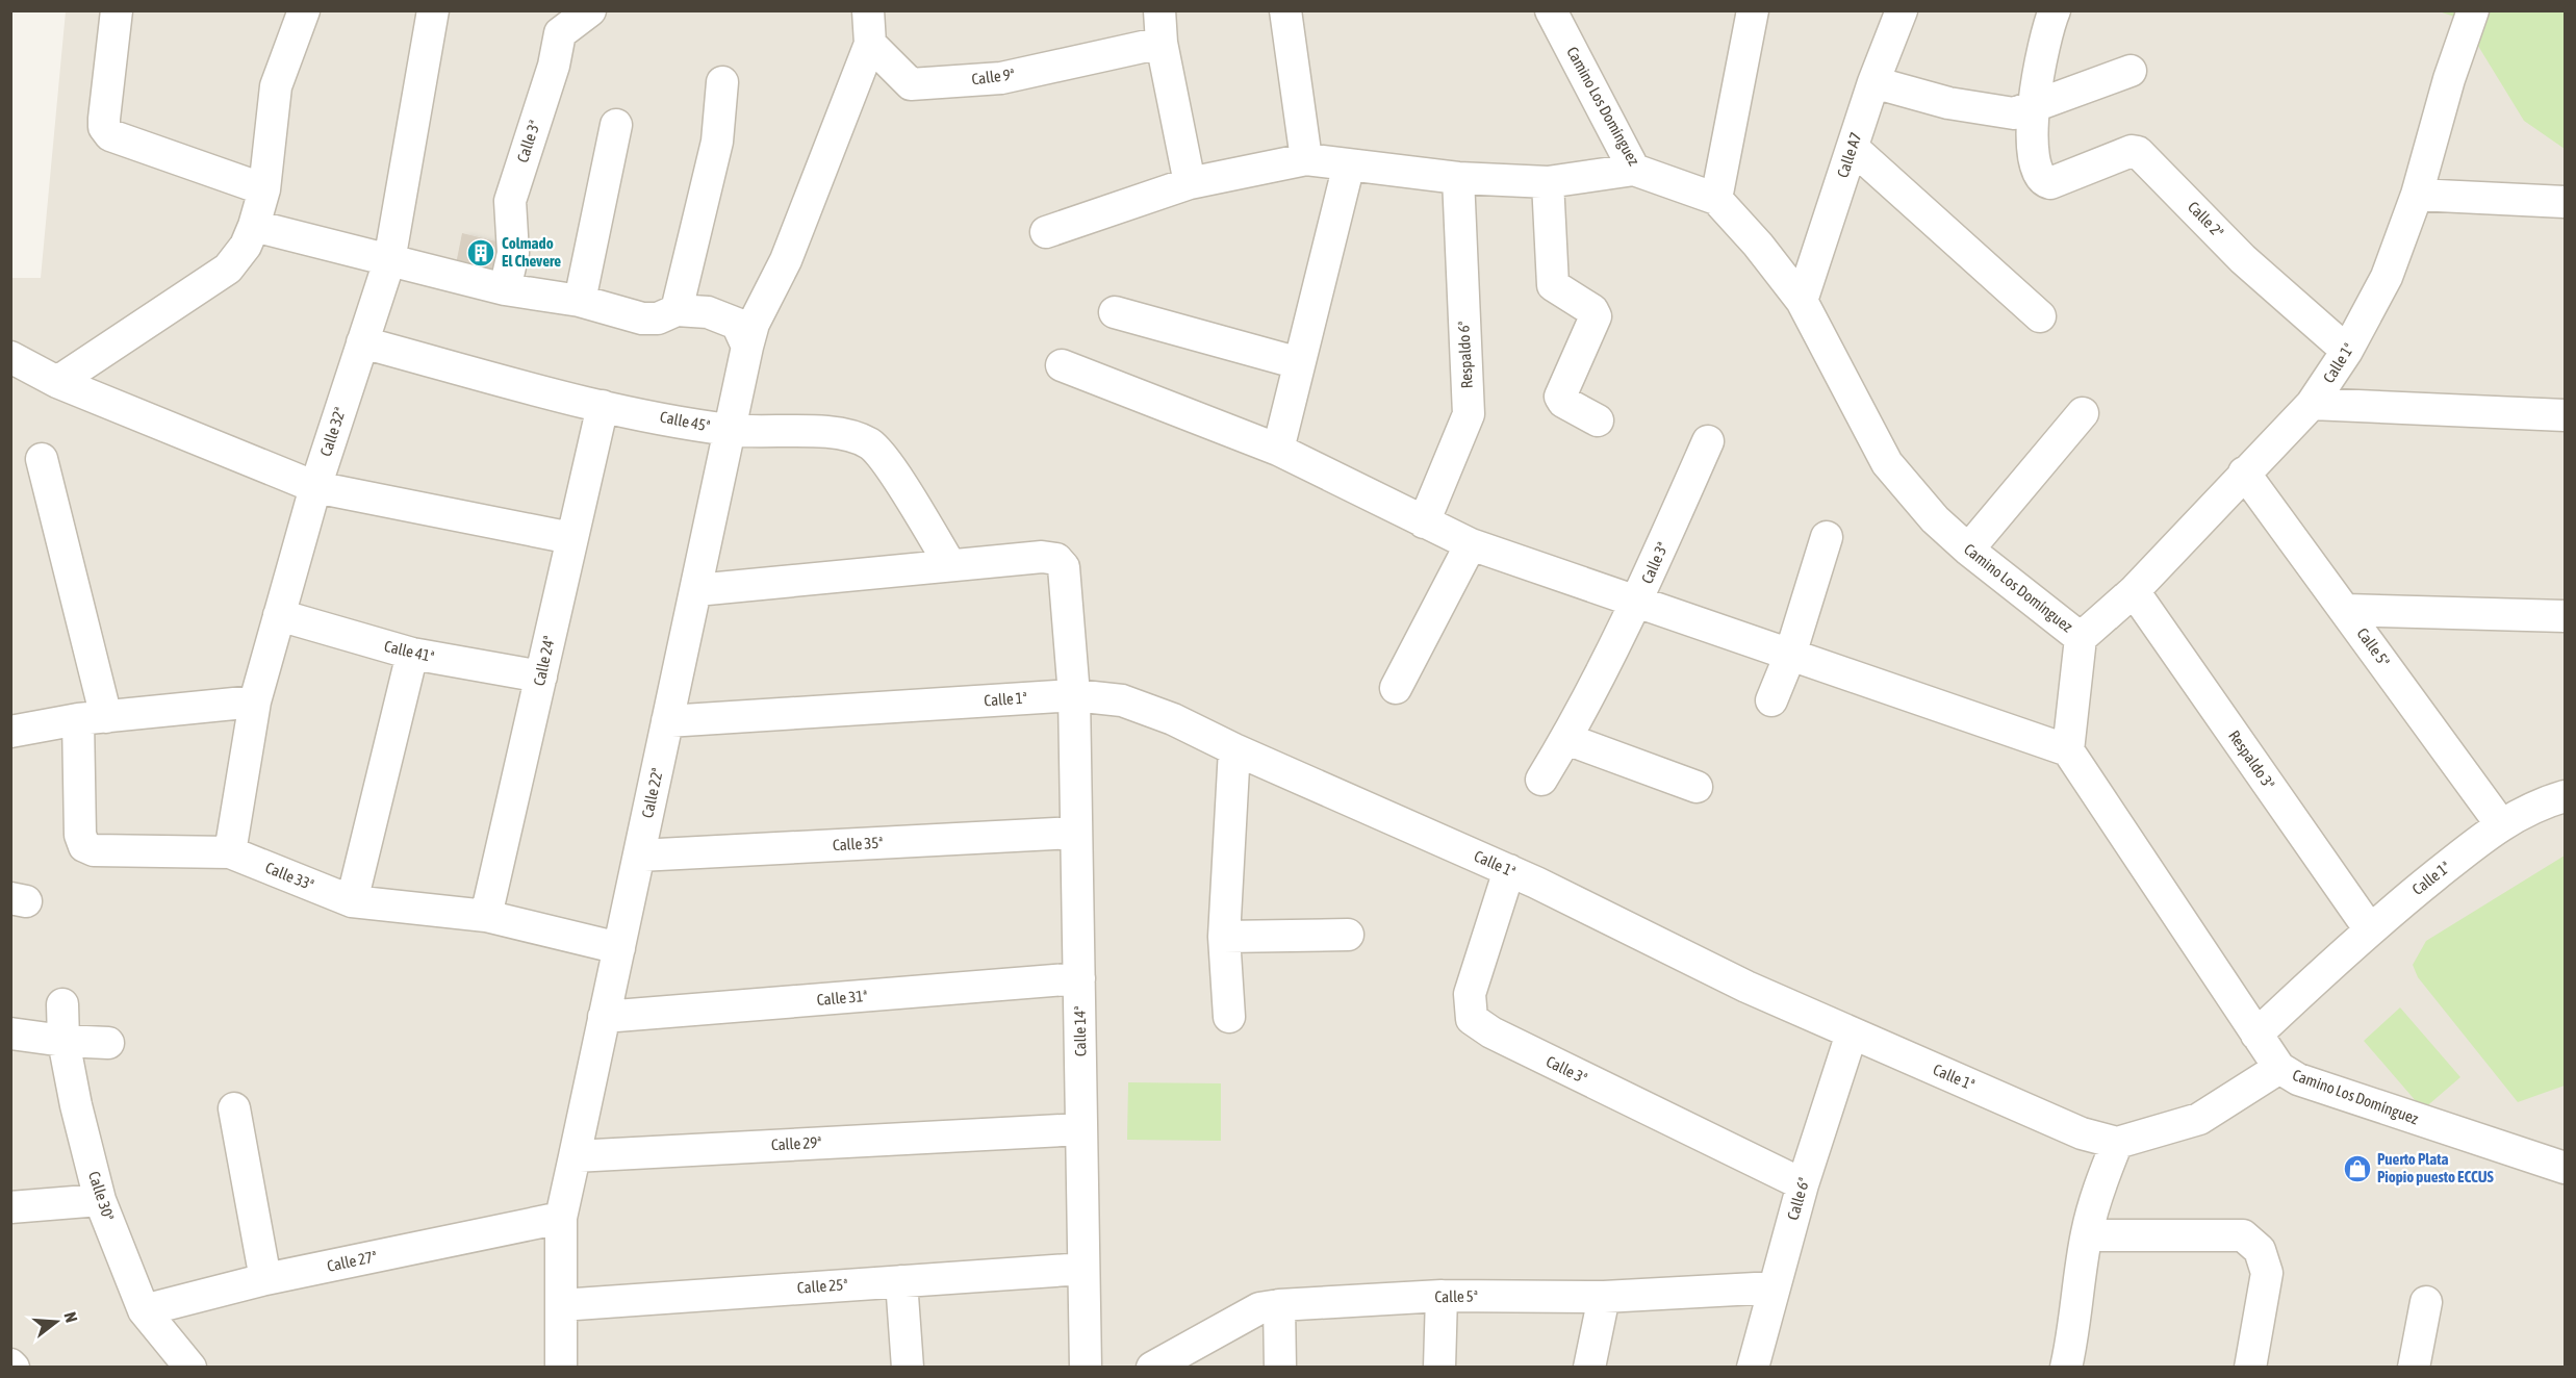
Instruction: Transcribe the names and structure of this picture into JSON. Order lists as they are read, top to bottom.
{
  "streets": {
    "street": [
      "Calle 9ª",
      "Camino Los Domínguez",
      "Calle 3ª",
      "Calle A7",
      "Calle 2ª",
      "Respaldo 6ª",
      "Calle 1ª",
      "Calle 45ª",
      "Calle 32ª",
      "Calle 5ª",
      "Calle 41ª",
      "Calle 24ª",
      "Respaldo 3ª",
      "Calle 22ª",
      "Calle 35ª",
      "Calle 33ª",
      "Calle 31ª",
      "Calle 14ª",
      "Calle 29ª",
      "Calle 30ª",
      "Calle 6ª",
      "Calle 27ª",
      "Calle 25ª"
    ]
  },
  "crossings": [
    ["Calle 9ª", "Calle 22ª"],
    ["Camino Los Domínguez", "Calle A7"],
    ["Camino Los Domínguez", "Calle 1ª"],
    ["Calle 3ª", "Calle 1ª"],
    ["Calle 3ª", "Calle 6ª"],
    ["Calle 2ª", "Calle 1ª"],
    ["Calle 1ª", "Calle 5ª"],
    ["Calle 1ª", "Respaldo 3ª"],
    ["Calle 1ª", "Calle 22ª"],
    ["Calle 1ª", "Calle 14ª"],
    ["Calle 1ª", "Calle 6ª"],
    ["Calle 45ª", "Calle 32ª"],
    ["Calle 45ª", "Calle 24ª"],
    ["Calle 45ª", "Calle 22ª"],
    ["Calle 45ª", "Calle 14ª"],
    ["Calle 32ª", "Calle 41ª"],
    ["Calle 32ª", "Calle 33ª"],
    ["Calle 5ª", "Calle 6ª"],
    ["Calle 41ª", "Calle 24ª"],
    ["Calle 24ª", "Calle 33ª"],
    ["Calle 22ª", "Calle 35ª"],
    ["Calle 22ª", "Calle 33ª"],
    ["Calle 22ª", "Calle 31ª"],
    ["Calle 22ª", "Calle 29ª"],
    ["Calle 35ª", "Calle 14ª"],
    ["Calle 31ª", "Calle 14ª"],
    ["Calle 14ª", "Calle 29ª"],
    ["Calle 14ª", "Calle 25ª"],
    ["Calle 30ª", "Calle 27ª"]
  ],
  "places": {
    "building": ["Colmado El Chevere"],
    "shop": ["Puerto Plata Piopio puesto ECCUS"]
  },
  "north": "right"
}
